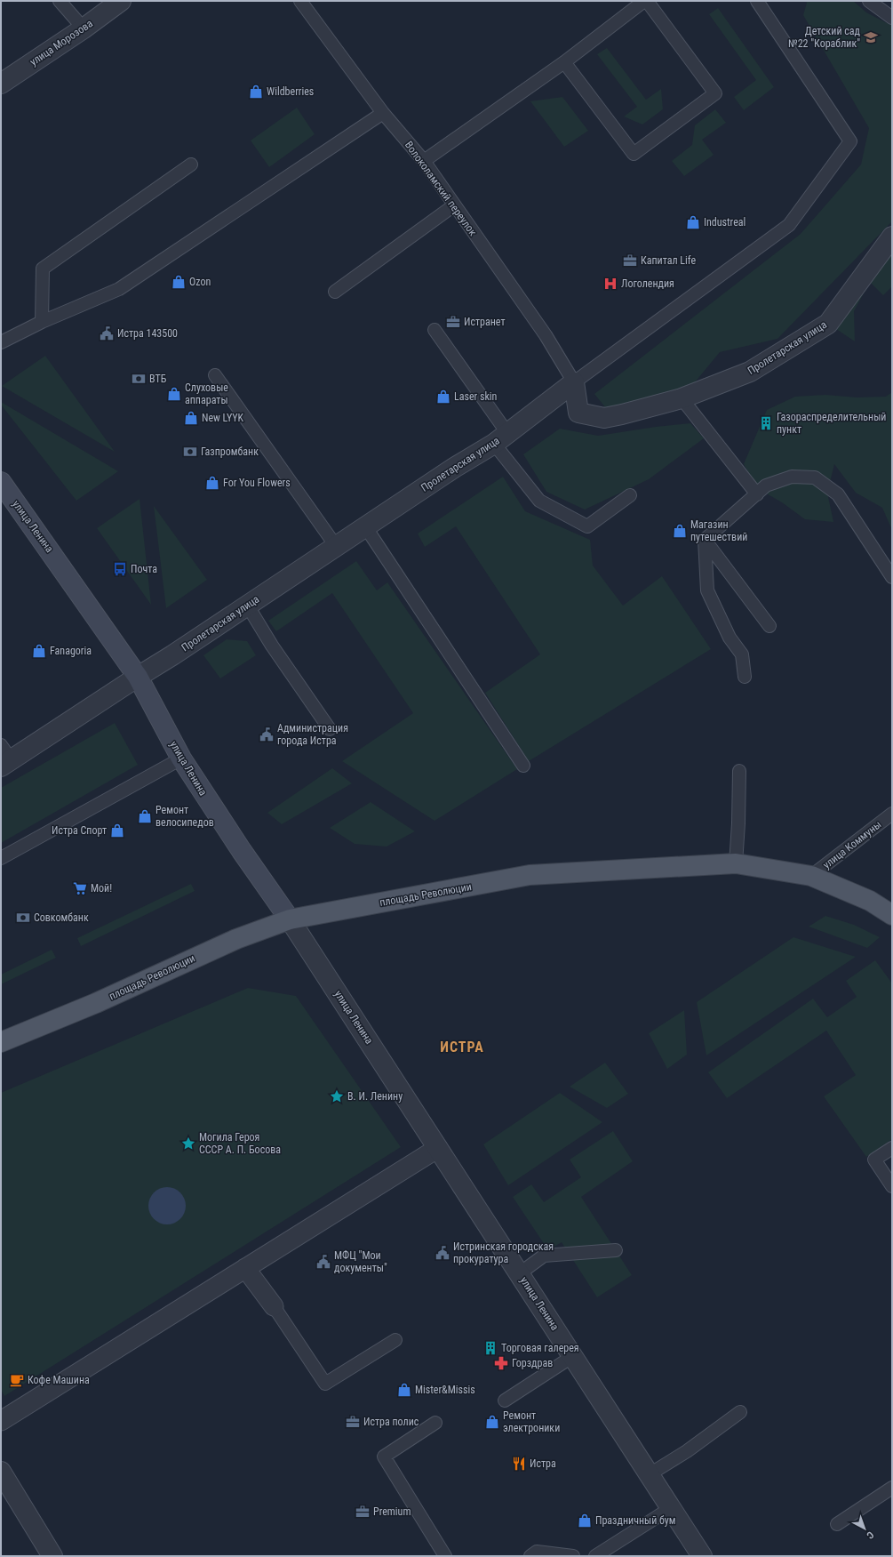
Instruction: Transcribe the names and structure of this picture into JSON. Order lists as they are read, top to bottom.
{
  "streets": {
    "main road": ["улица Ленина", "площадь Революции"],
    "street": ["улица Морозова", "Пролетарская улица"],
    "lane": ["Волоколамский переулок", "улица Коммуны"]
  },
  "crossings": [
    ["Волоколамский переулок", "Пролетарская улица"],
    ["Пролетарская улица", "улица Ленина"],
    ["улица Ленина", "площадь Революции"],
    ["улица Коммуны", "площадь Революции"]
  ],
  "districts": ["ИСТРА"],
  "places": {
    "school or university": ["Детский сад №22 \"Кораблик\""],
    "shop": [
      "Wildberries",
      "Industreal",
      "Ozon",
      "Слуховые аппараты",
      "Laser skin",
      "New LYYK",
      "For You Flowers",
      "Магазин путешествий",
      "Fanagoria",
      "Ремонт велосипедов",
      "Истра Спорт",
      "Mister&Missis",
      "Ремонт электроники",
      "Праздничный бум"
    ],
    "office": [
      "Капитал Life",
      "Истранет",
      "Истра полис",
      "Premium"
    ],
    "hospital": ["Логолендия"],
    "public building": [
      "Истра 143500",
      "Администрация города Истра",
      "Истринская городская прокуратура",
      "МФЦ \"Мои документы\""
    ],
    "bank": ["ВТБ", "Газпромбанк", "Совкомбанк"],
    "building": ["Газораспределительный пункт", "Торговая галерея"],
    "bus stop": ["Почта"],
    "supermarket": ["Мой!"],
    "place": ["В. И. Ленину", "Могила Героя СССР А. П. Босова"],
    "pharmacy": ["Горздрав"],
    "cafe": ["Кофе Машина"],
    "restaurant": ["Истра"]
  },
  "north": "bottom right"
}
